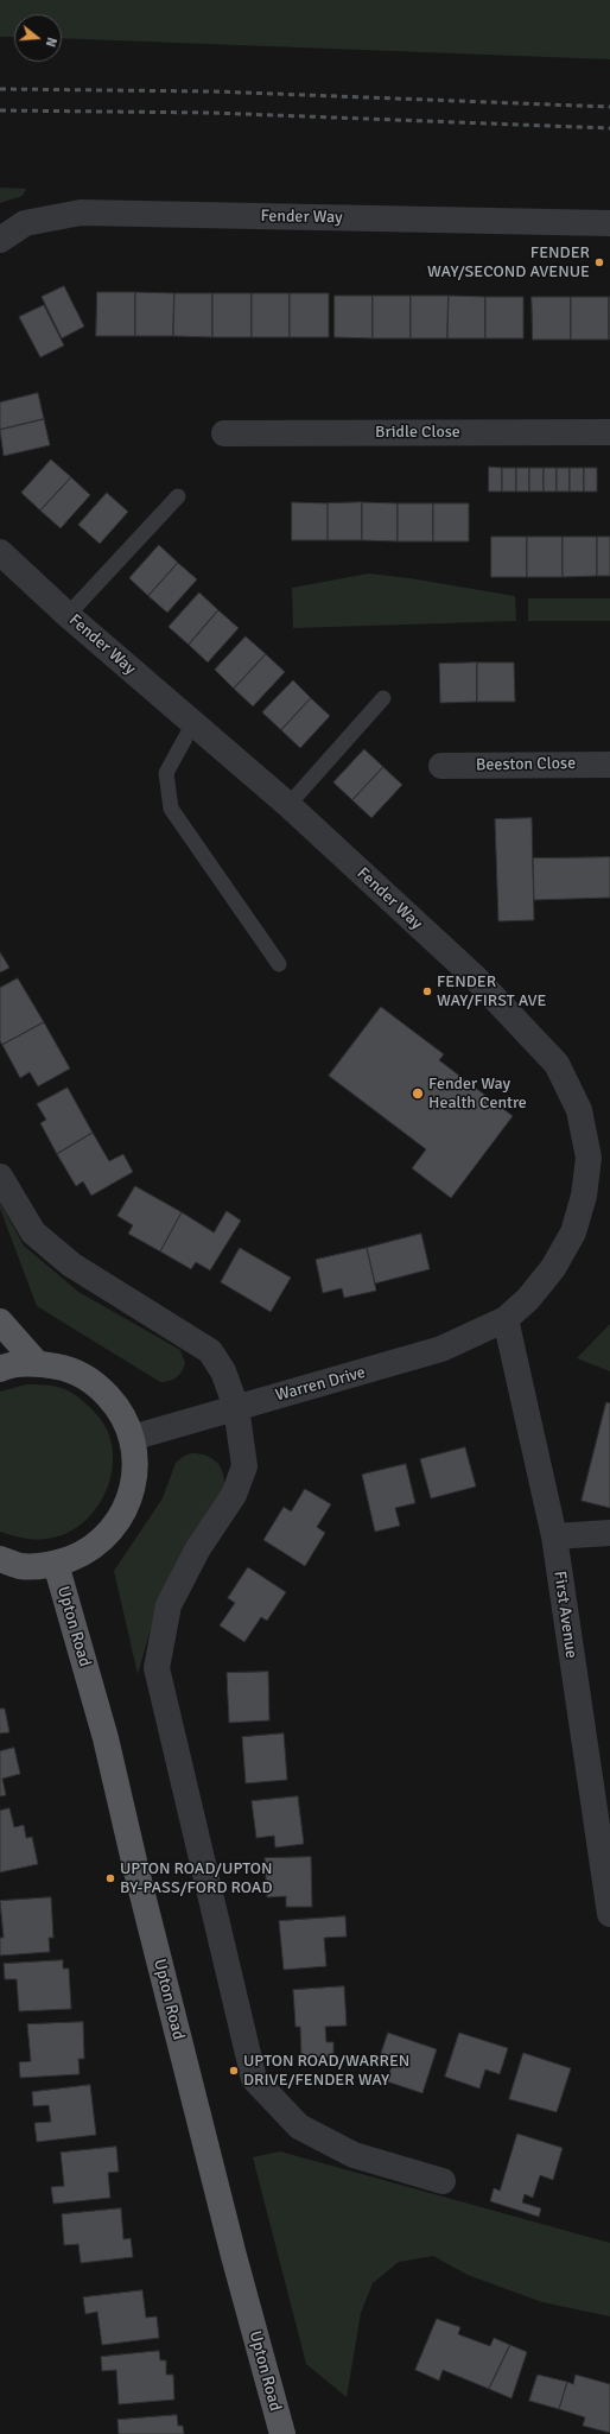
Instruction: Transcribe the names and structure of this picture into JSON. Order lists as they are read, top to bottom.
{
  "streets": {
    "main road": ["Upton Road"],
    "street": [
      "Fender Way",
      "Bridle Close",
      "Beeston Close",
      "Warren Drive",
      "First Avenue"
    ]
  },
  "crossings": [
    ["Fender Way", "Warren Drive"],
    ["Fender Way", "First Avenue"],
    ["Warren Drive", "First Avenue"]
  ],
  "places": [
    "FENDER WAY/SECOND AVENUE",
    "FENDER WAY/FIRST AVE",
    "Fender Way Health Centre",
    "UPTON ROAD/UPTON BY-PASS/FORD ROAD",
    "UPTON ROAD/WARREN DRIVE/FENDER WAY"
  ],
  "north": "right"
}
